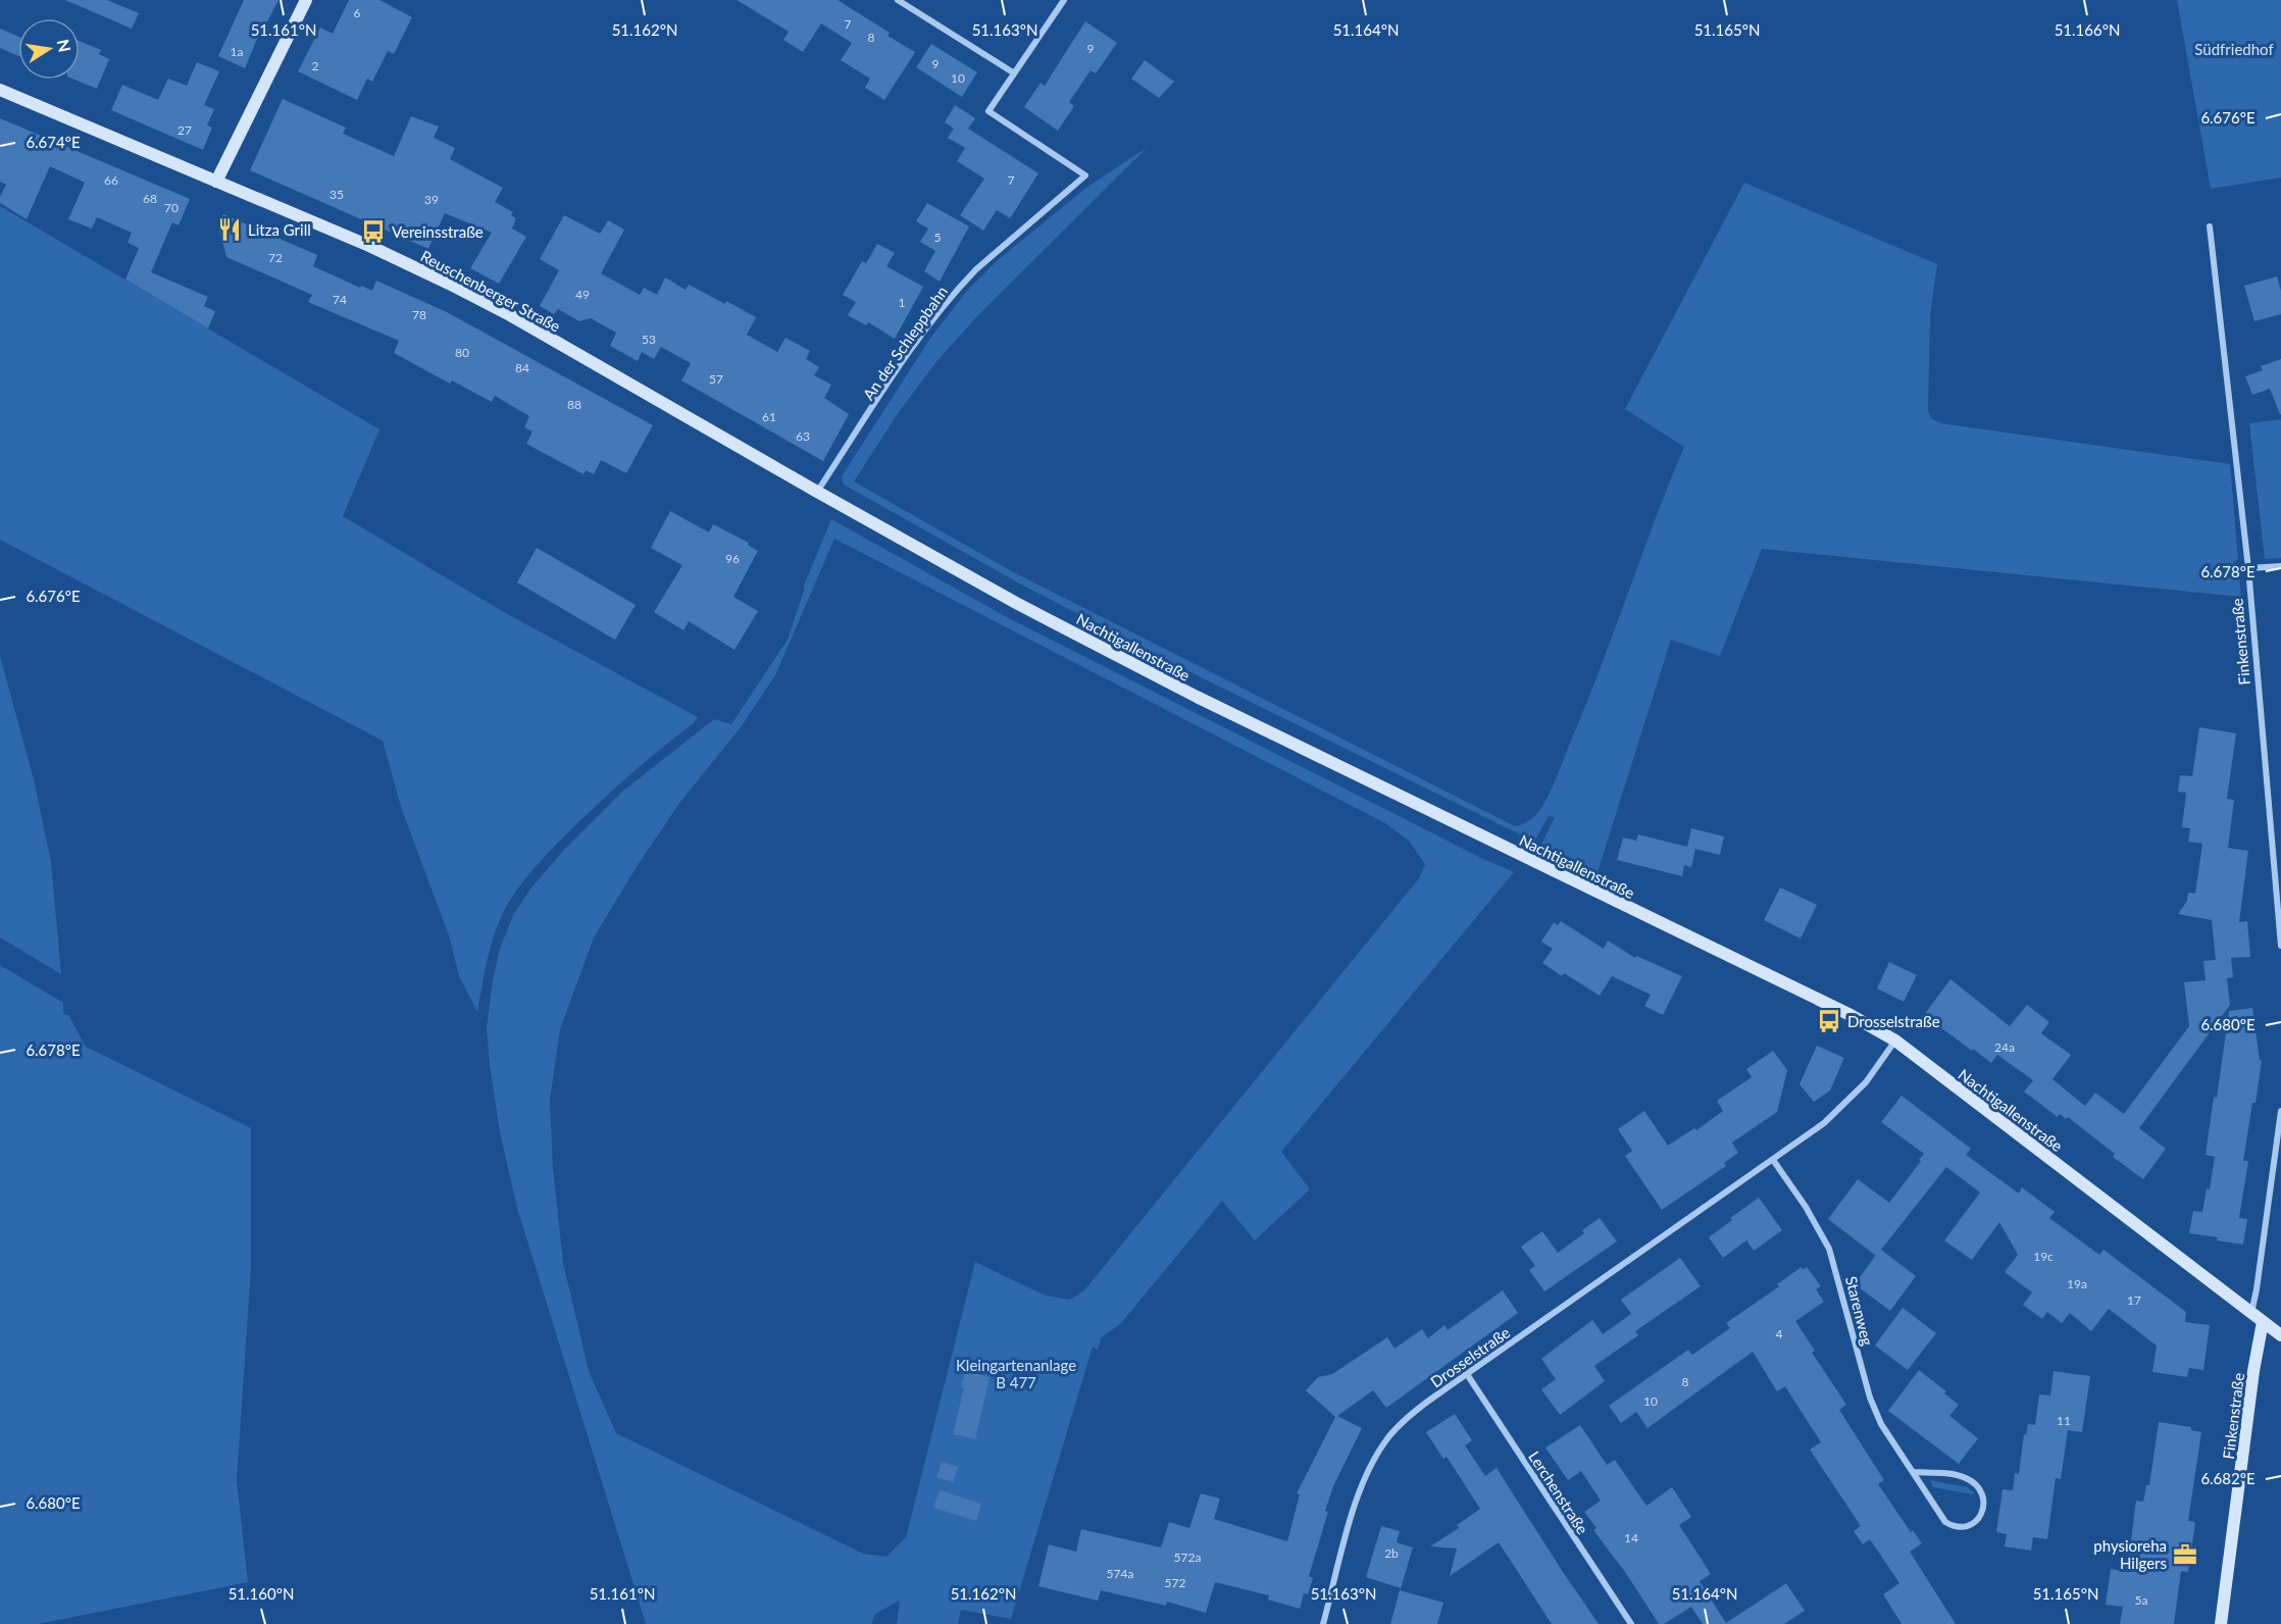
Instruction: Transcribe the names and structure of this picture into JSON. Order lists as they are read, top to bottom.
{
  "streets": {
    "main road": ["Reuschenberger Straße", "Finkenstraße", "Nachtigallenstraße"],
    "street": [
      "An der Schleppbahn",
      "Starenweg",
      "Drosselstraße",
      "Lerchenstraße"
    ]
  },
  "crossings": [
    ["Reuschenberger Straße", "An der Schleppbahn"],
    ["Reuschenberger Straße", "Nachtigallenstraße"],
    ["An der Schleppbahn", "Nachtigallenstraße"],
    ["Finkenstraße", "Nachtigallenstraße"],
    ["Nachtigallenstraße", "Drosselstraße"],
    ["Starenweg", "Drosselstraße"],
    ["Drosselstraße", "Lerchenstraße"]
  ],
  "parks": ["Südfriedhof", "Kleingartenanlage B 477"],
  "places": {
    "restaurant": ["Litza Grill"],
    "bus stop": ["Vereinsstraße", "Drosselstraße"],
    "office": ["physioreha Hilgers"]
  },
  "house_numbers": [
    "6",
    "7",
    "8",
    "9",
    "1a",
    "9",
    "2",
    "10",
    "27",
    "66",
    "7",
    "35",
    "68",
    "39",
    "70",
    "5",
    "72",
    "49",
    "74",
    "1",
    "78",
    "53",
    "80",
    "84",
    "57",
    "88",
    "61",
    "63",
    "96",
    "24a",
    "19c",
    "19a",
    "17",
    "4",
    "8",
    "10",
    "11",
    "14",
    "2b",
    "572a",
    "574a",
    "572",
    "5a"
  ],
  "north": "right",
  "coordinates": [
    "51.161°N",
    "51.162°N",
    "51.163°N",
    "51.164°N",
    "51.165°N",
    "51.166°N",
    "6.676°E",
    "6.674°E",
    "6.678°E",
    "6.680°E",
    "6.682°E",
    "51.160°N"
  ]
}
